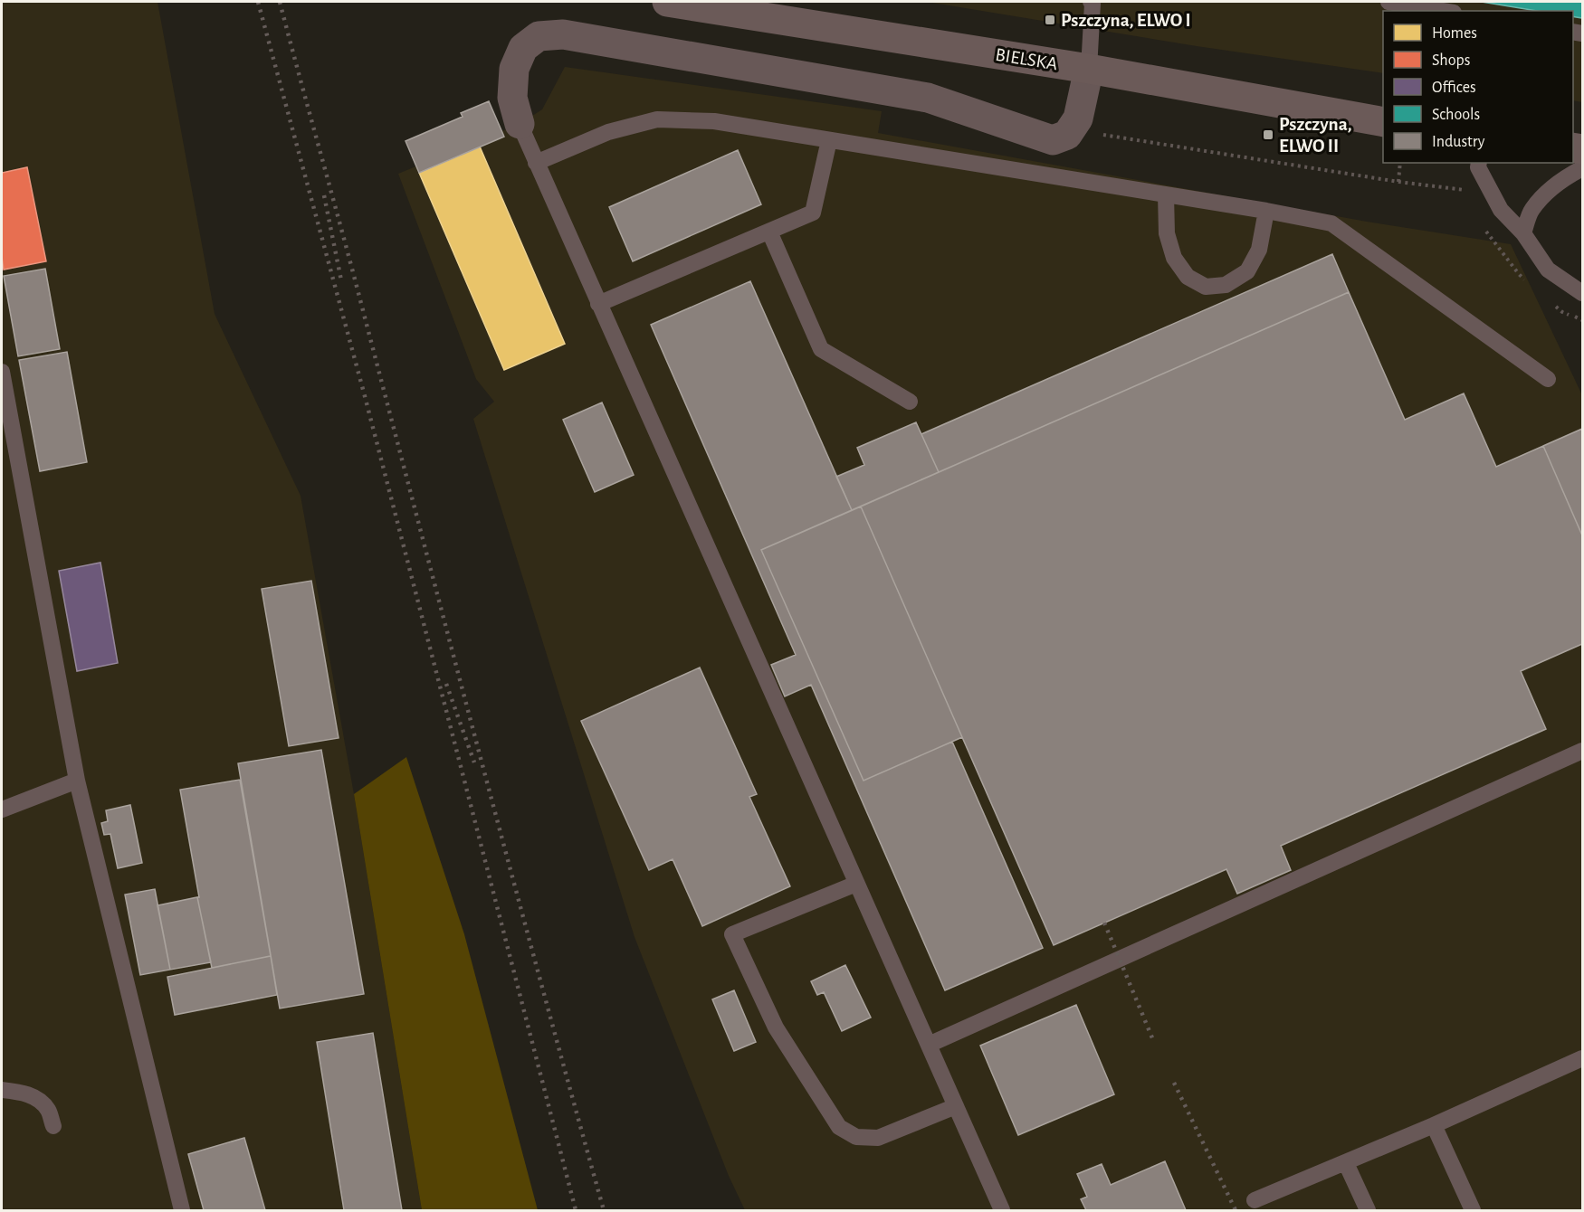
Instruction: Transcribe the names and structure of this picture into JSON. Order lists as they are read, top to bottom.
{
  "streets": {
    "main road": ["BIELSKA"]
  },
  "places": {
    "transit": ["Pszczyna, ELWO I", "Pszczyna, ELWO II"]
  },
  "legend": [
    "Homes",
    "Shops",
    "Offices",
    "Schools",
    "Industry"
  ]
}
